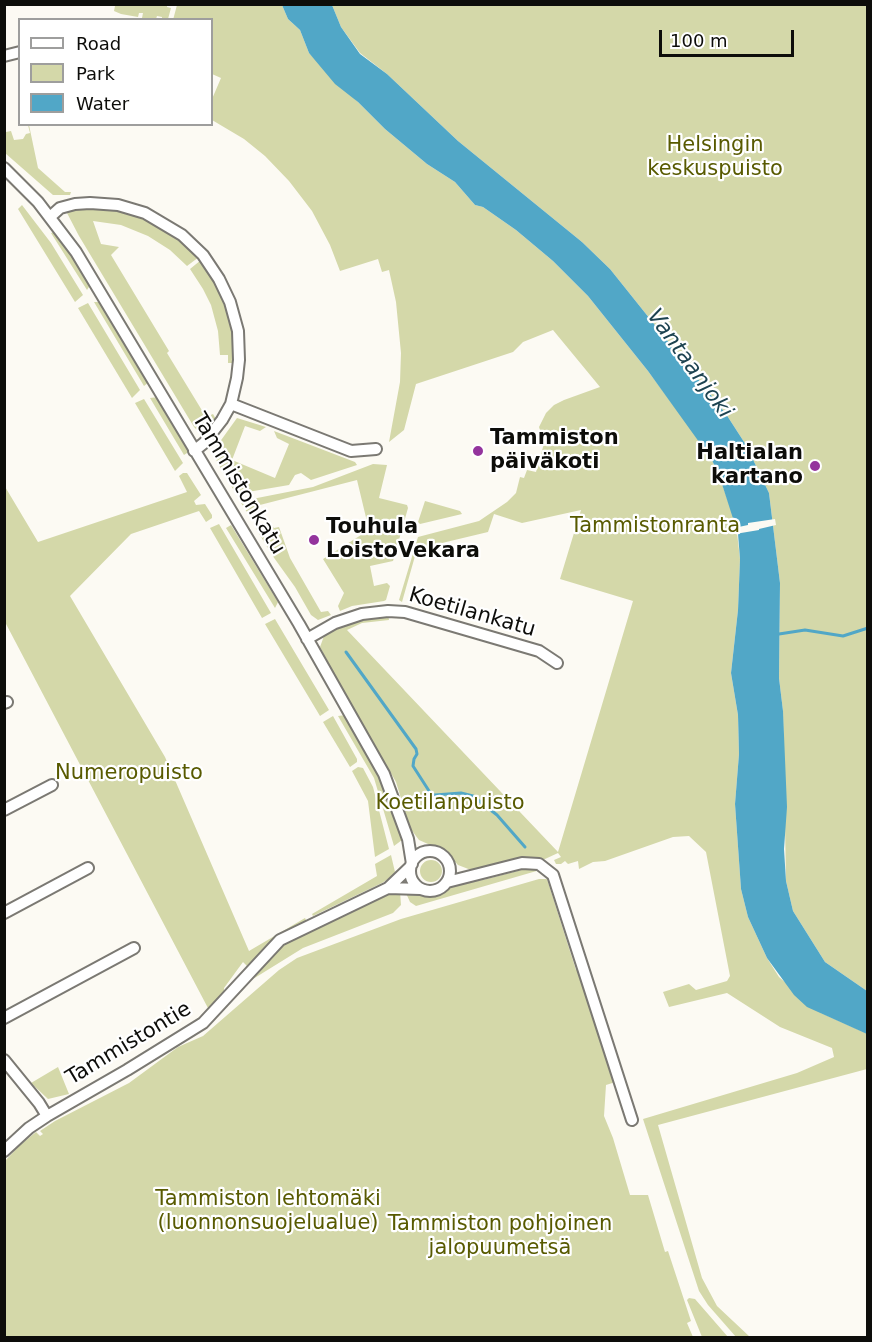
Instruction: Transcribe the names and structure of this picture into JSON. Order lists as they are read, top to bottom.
{
  "streets": {
    "street": ["Tammistonkatu", "Koetilankatu", "Tammistontie"]
  },
  "crossings": [
    ["Tammistonkatu", "Koetilankatu"],
    ["Tammistonkatu", "Tammistontie"]
  ],
  "water": ["Vantaanjoki"],
  "parks": [
    "Helsingin keskuspuisto",
    "Tammistonranta",
    "Numeropuisto",
    "Koetilanpuisto",
    "Tammiston lehtomäki (luonnonsuojelualue)",
    "Tammiston pohjoinen jalopuumetsä"
  ],
  "places": ["Tammiston päiväkoti", "Haltialan kartano", "Touhula LoistoVekara"],
  "legend": ["Road", "Park", "Water"],
  "scale_bar": "100 m"
}
